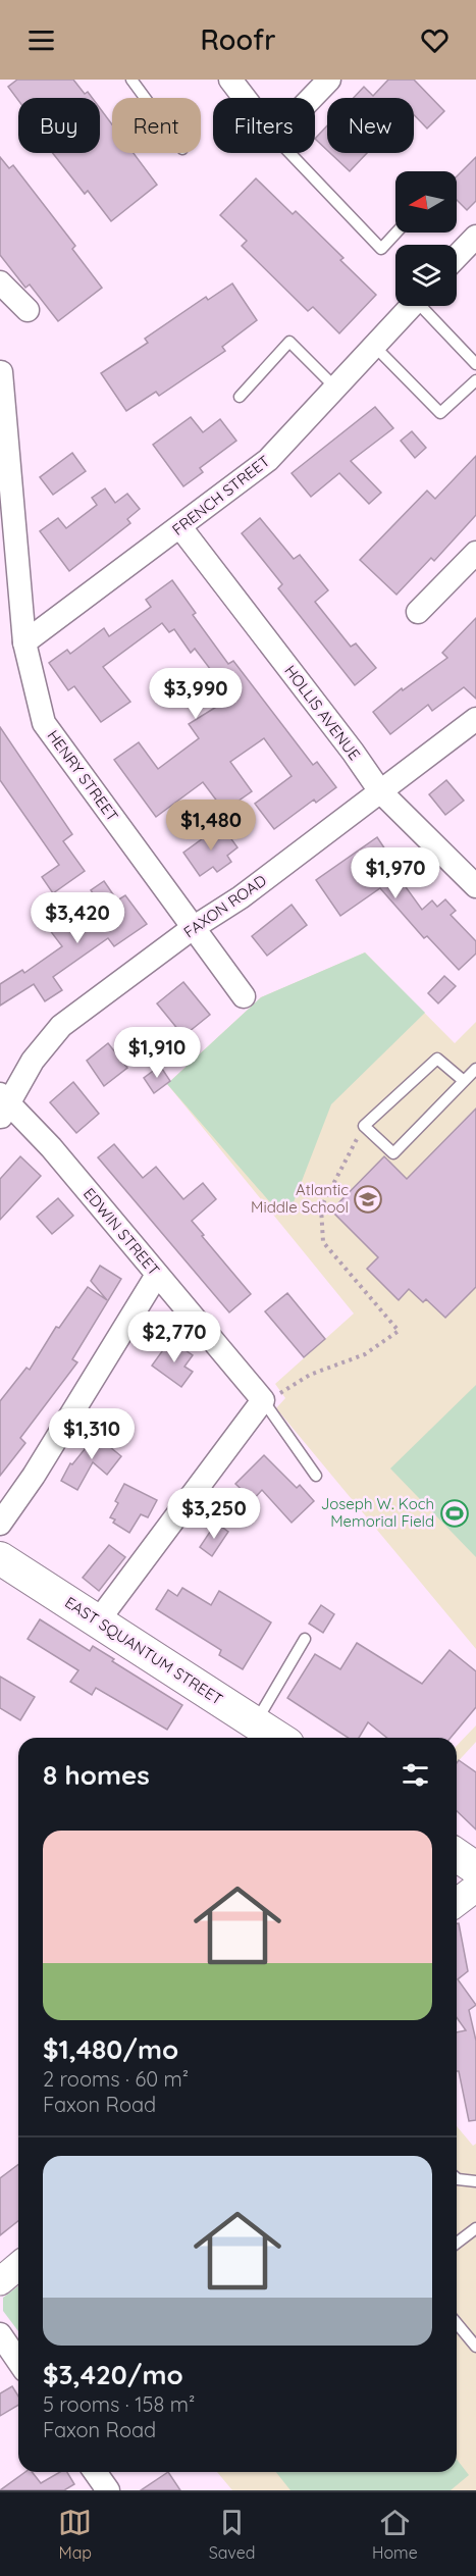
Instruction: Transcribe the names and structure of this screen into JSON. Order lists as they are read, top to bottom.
{
  "streets": {
    "main road": ["EAST SQUANTUM STREET"],
    "street": [
      "FRENCH STREET",
      "HOLLIS AVENUE",
      "HENRY STREET",
      "FAXON ROAD",
      "EDWIN STREET"
    ]
  },
  "crossings": [
    ["FRENCH STREET", "HOLLIS AVENUE"],
    ["FRENCH STREET", "HENRY STREET"],
    ["HOLLIS AVENUE", "FAXON ROAD"],
    ["HENRY STREET", "FAXON ROAD"],
    ["FAXON ROAD", "EDWIN STREET"]
  ],
  "places": {
    "school or university": ["Atlantic Middle School"],
    "sports": ["Joseph W. Koch Memorial Field"]
  },
  "north": "left",
  "page": {
    "header": "Roofr",
    "chip": [
      "Buy",
      "Rent",
      "Filters",
      "New"
    ],
    "price": [
      "$3,990",
      "$1,480",
      "$1,970",
      "$3,420",
      "$1,910",
      "$2,770",
      "$1,310",
      "$3,250"
    ],
    "heading": "8 homes",
    "list": [
      {
        "name": "$1,480/mo",
        "note": "2 rooms · 60 m² · Faxon Road"
      },
      {
        "name": "$3,420/mo",
        "note": "5 rooms · 158 m² · Faxon Road"
      }
    ],
    "tabs": ["Map", "Saved", "Home"]
  }
}
